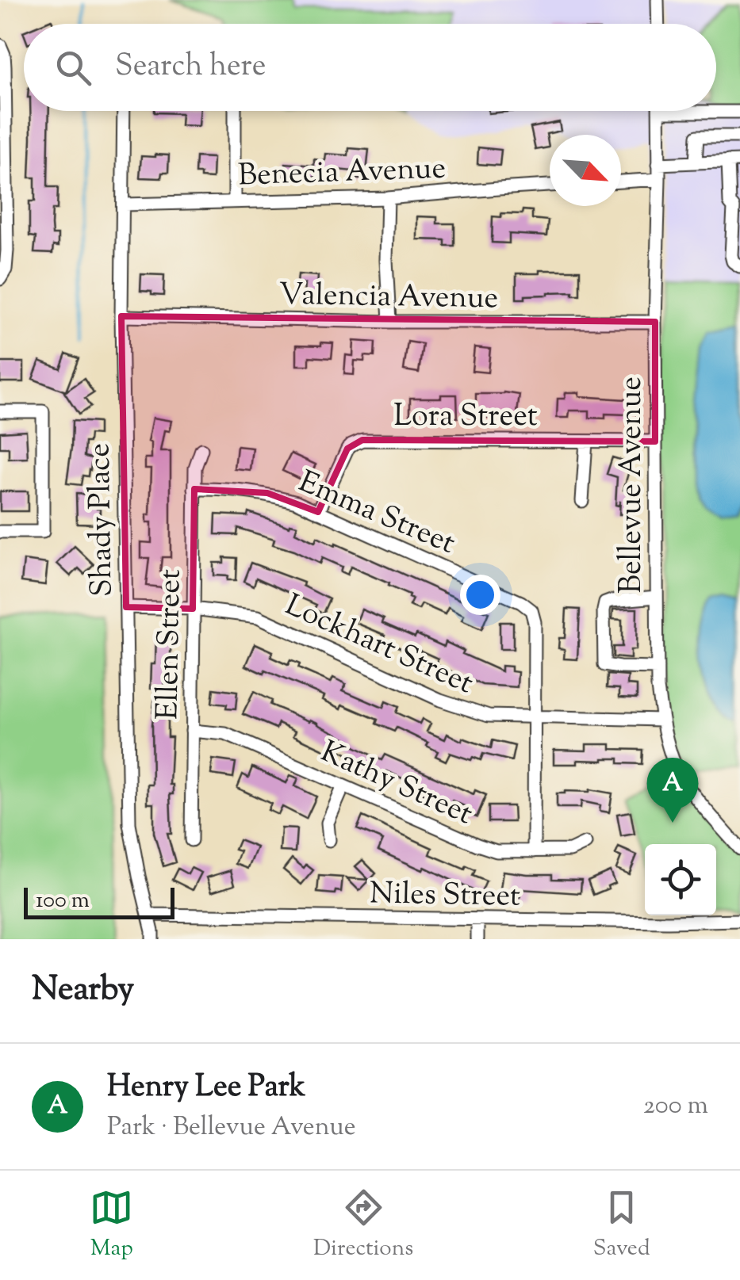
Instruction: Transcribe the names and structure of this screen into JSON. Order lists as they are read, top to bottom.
{
  "streets": {
    "street": [
      "Benecia Avenue",
      "Valencia Avenue",
      "Lora Street",
      "Bellevue Avenue",
      "Emma Street",
      "Shady Place",
      "Lockhart Street",
      "Ellen Street",
      "Kathy Street",
      "Niles Street"
    ]
  },
  "crossings": [
    ["Benecia Avenue", "Shady Place"],
    ["Valencia Avenue", "Bellevue Avenue"],
    ["Valencia Avenue", "Shady Place"],
    ["Lora Street", "Bellevue Avenue"],
    ["Lora Street", "Emma Street"],
    ["Bellevue Avenue", "Lockhart Street"],
    ["Emma Street", "Lockhart Street"],
    ["Emma Street", "Ellen Street"],
    ["Shady Place", "Lockhart Street"],
    ["Shady Place", "Niles Street"],
    ["Lockhart Street", "Ellen Street"],
    ["Ellen Street", "Kathy Street"]
  ],
  "scale_bar": "100 m",
  "north": "bottom right",
  "page": {
    "search": "Search here",
    "pins": "A",
    "scale": "100 m",
    "heading": "Nearby",
    "list": [
      {
        "mark": "A",
        "name": "Henry Lee Park",
        "note": "Park · Bellevue Avenue",
        "value": "200 m"
      }
    ],
    "nav": ["Map", "Directions", "Saved"]
  }
}
